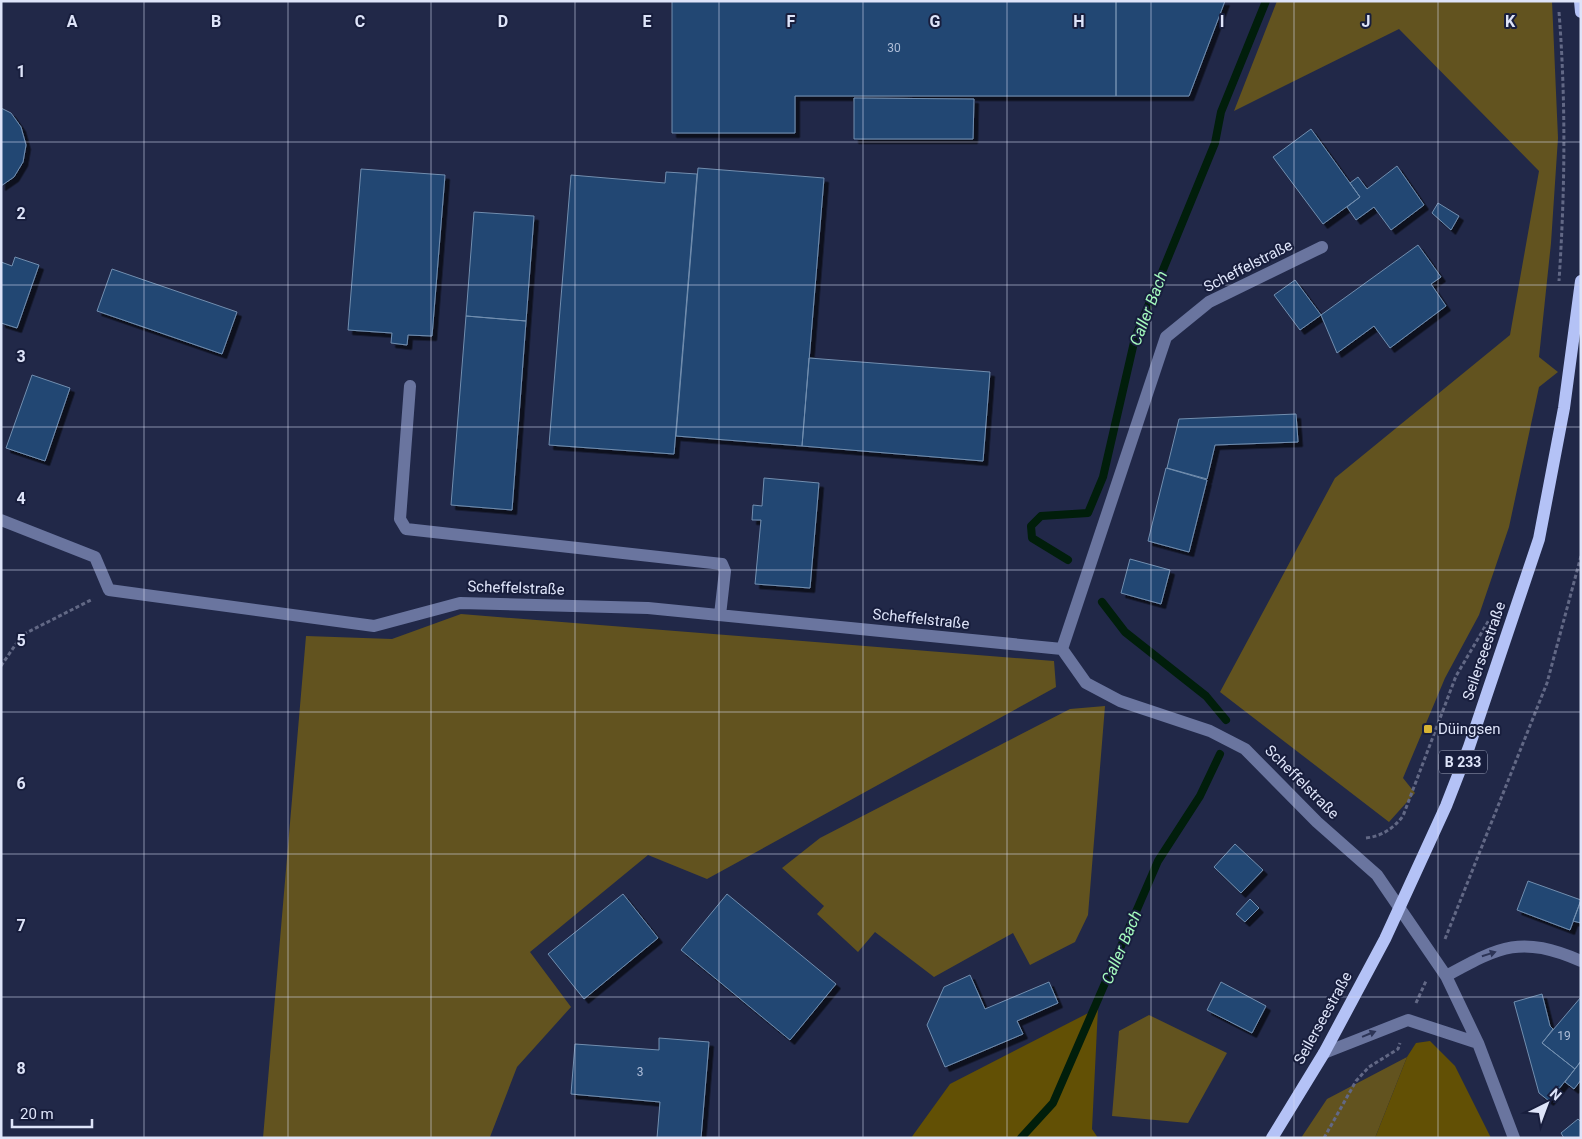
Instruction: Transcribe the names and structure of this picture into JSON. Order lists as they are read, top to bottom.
{
  "streets": {
    "main road": ["Seilerseestraße", "B 233"],
    "street": ["Scheffelstraße"]
  },
  "crossings": [
    ["Scheffelstraße", "Seilerseestraße"]
  ],
  "water": ["Caller Bach"],
  "places": {
    "transit": ["Düingsen"]
  },
  "house_numbers": ["30", "19", "3"],
  "scale_bar": "20 m",
  "north": "top right",
  "grid": {
    "columns": [
      "A",
      "B",
      "C",
      "D",
      "E",
      "F",
      "G",
      "H",
      "I",
      "J",
      "K"
    ],
    "rows": [
      "1",
      "2",
      "3",
      "4",
      "5",
      "6",
      "7",
      "8"
    ]
  }
}
